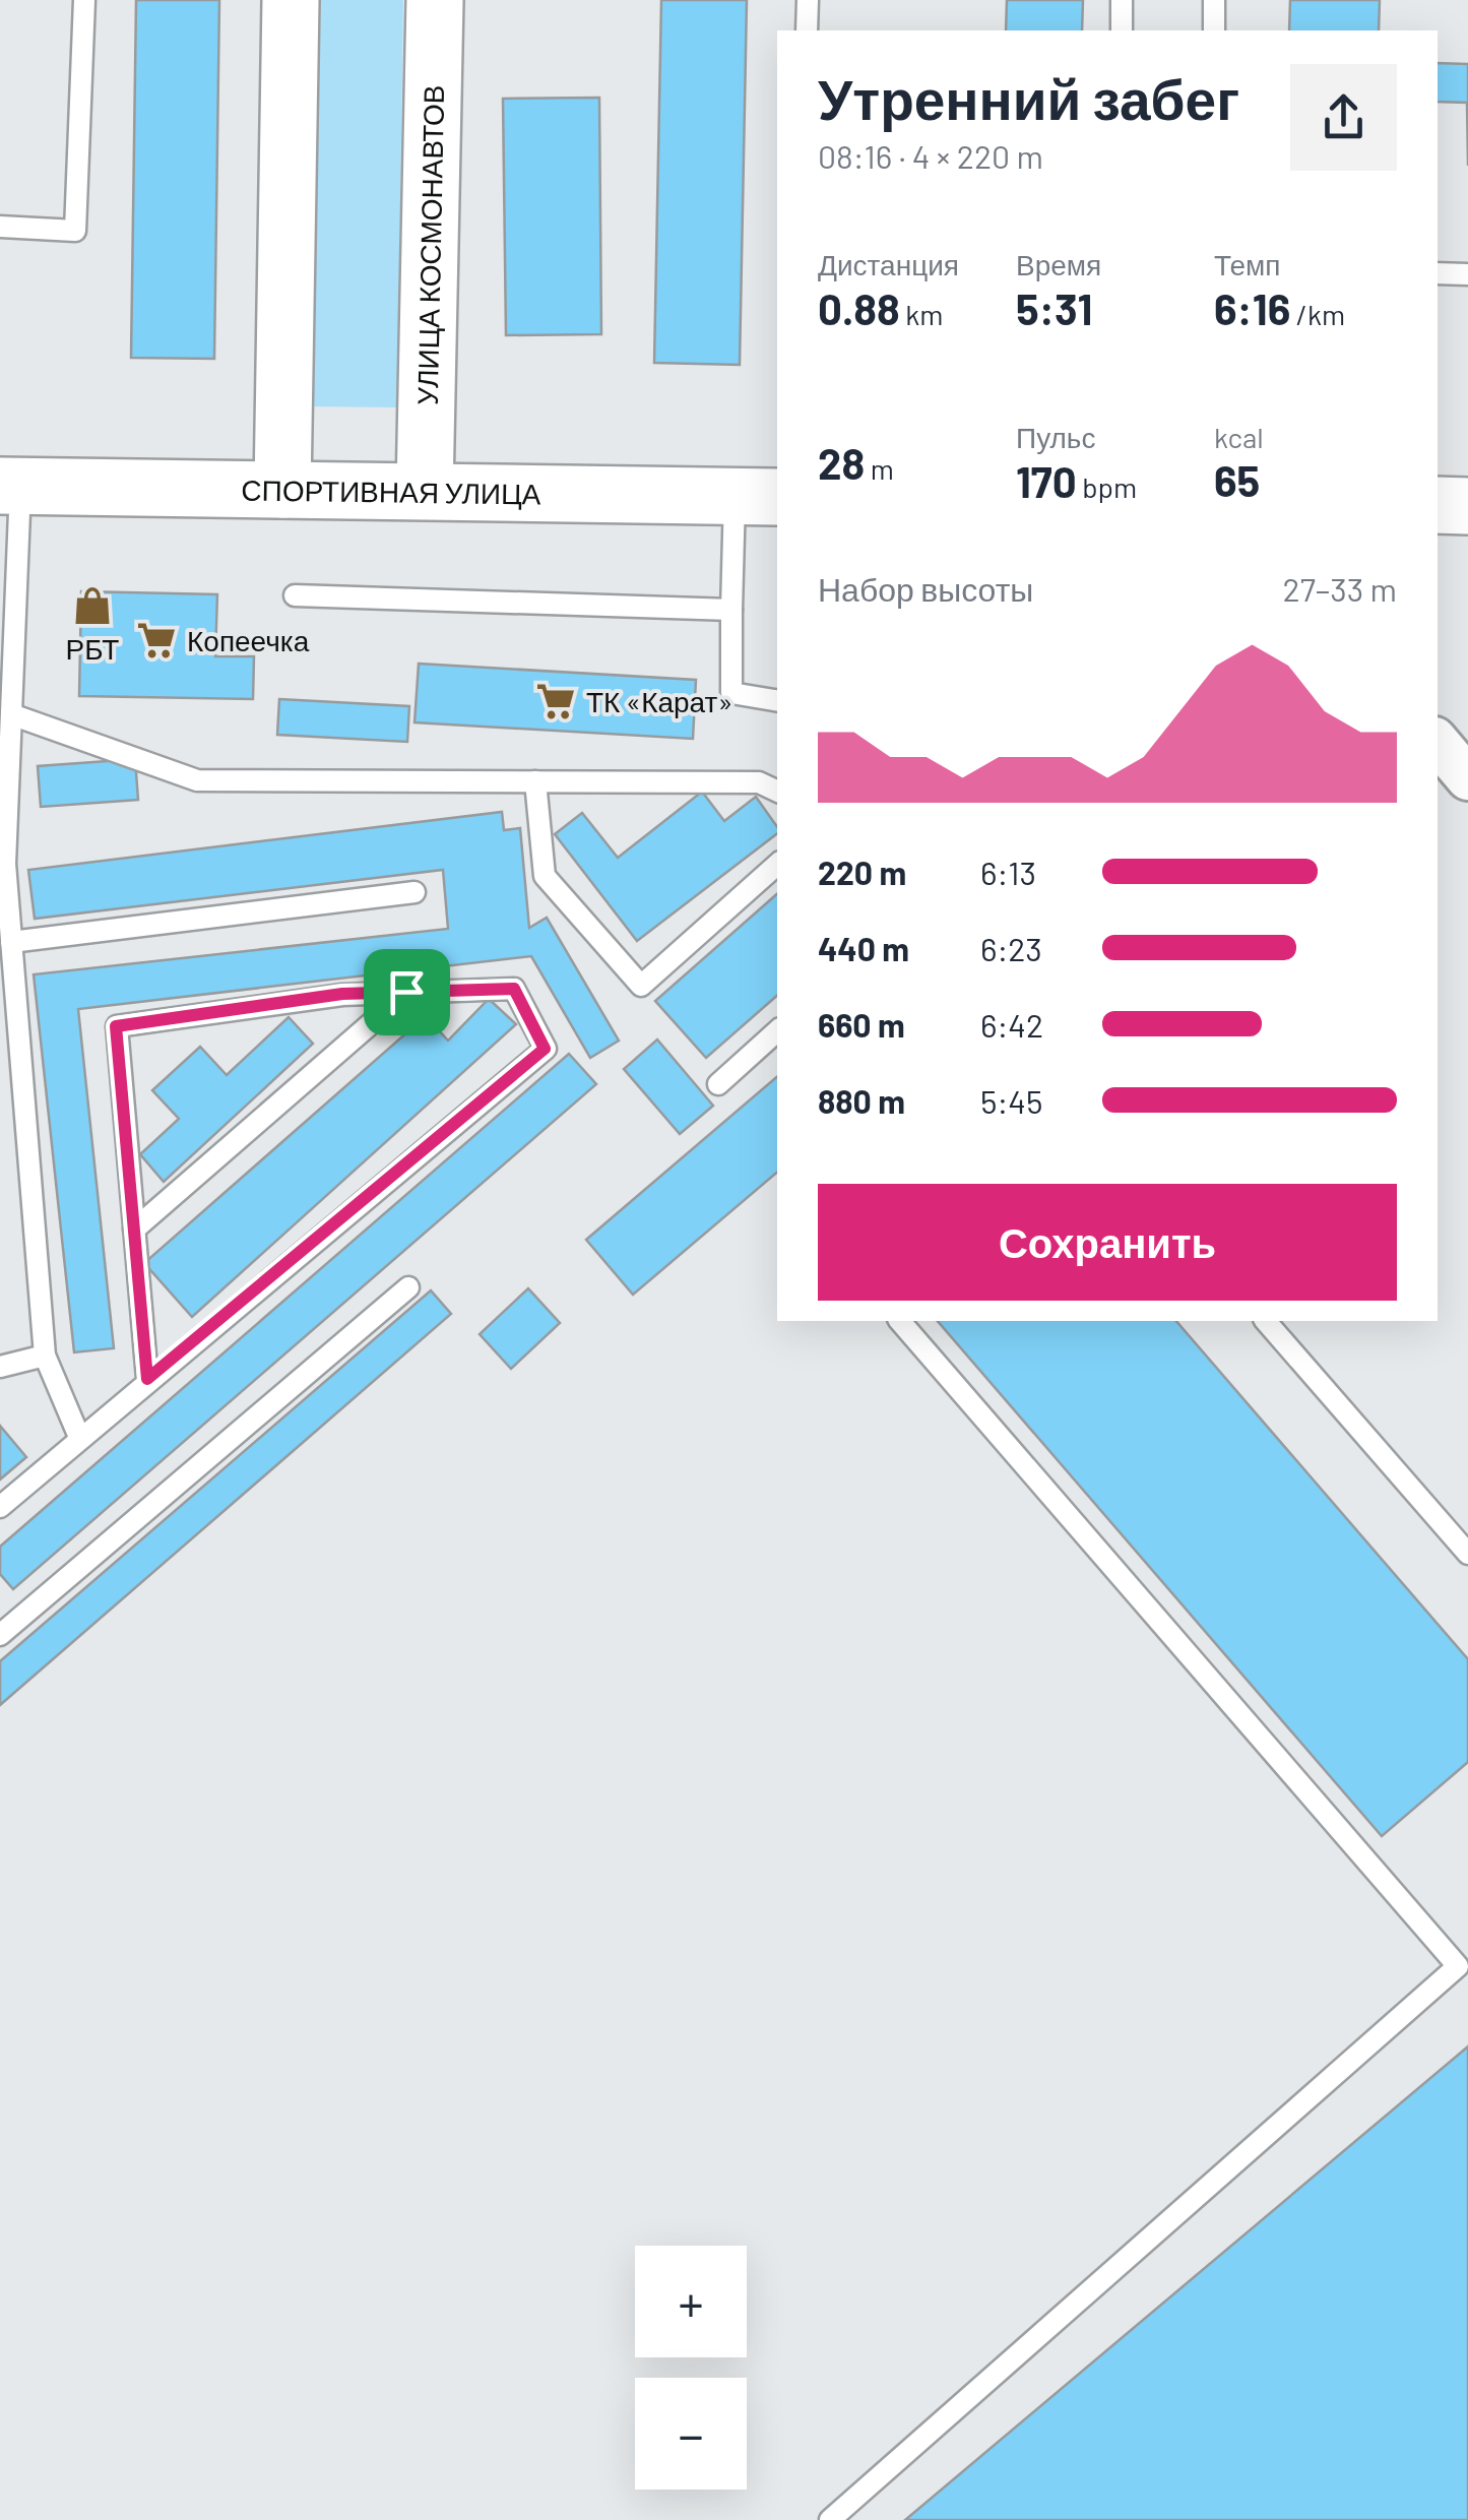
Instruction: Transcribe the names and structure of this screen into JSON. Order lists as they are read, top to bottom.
{
  "streets": {
    "street": ["УЛИЦА КОСМОНАВТОВ", "СПОРТИВНАЯ УЛИЦА"]
  },
  "crossings": [
    ["УЛИЦА КОСМОНАВТОВ", "СПОРТИВНАЯ УЛИЦА"]
  ],
  "places": {
    "shop": ["РБТ"],
    "supermarket": ["Копеечка", "ТК «Карат»"]
  },
  "page": {
    "heading": ["Утренний забег", "08:16 · 4 × 220 m"],
    "stats": [
      ["Дистанция", "0.88 km"],
      ["Время", "5:31"],
      ["Темп", "6:16 /km"],
      ["28 m"],
      ["Пульс", "170 bpm"],
      ["kcal", "65"]
    ],
    "chart": ["Набор высоты", "27–33 m"],
    "list": [
      {
        "name": "220 m",
        "note": "6:13"
      },
      {
        "name": "440 m",
        "note": "6:23"
      },
      {
        "name": "660 m",
        "note": "6:42"
      },
      {
        "name": "880 m",
        "note": "5:45"
      }
    ],
    "buttons": "Сохранить",
    "map_buttons": ["+", "−"]
  }
}
